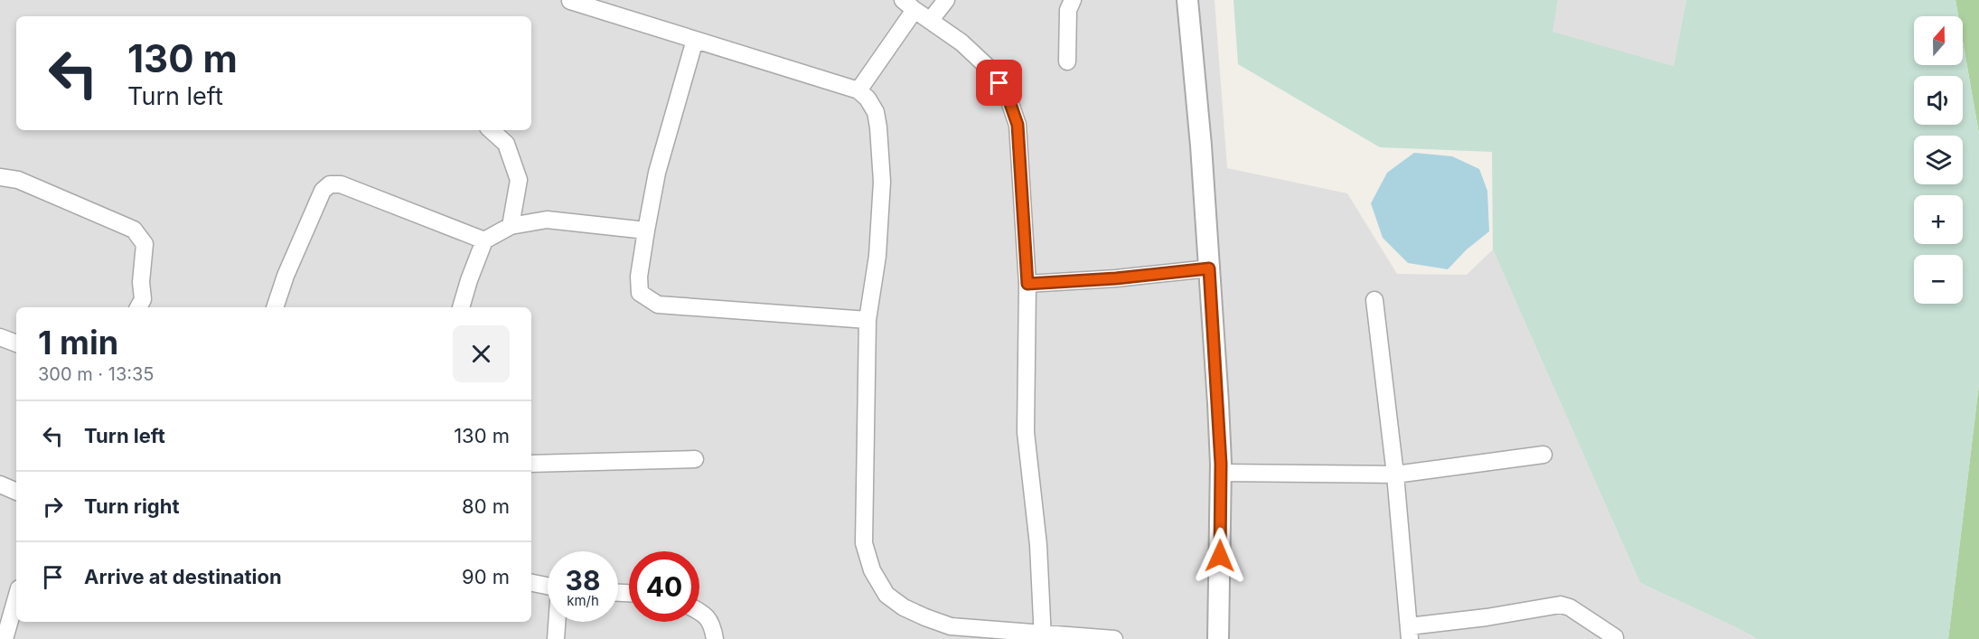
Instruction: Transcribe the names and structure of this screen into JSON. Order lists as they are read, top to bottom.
{
  "north": "top",
  "page": {
    "map_buttons": ["+", "−"],
    "turn": ["130 m", "Turn left"],
    "heading": ["1 min", "300 m · 13:35"],
    "list": [
      {
        "name": "Turn left",
        "value": "130 m"
      },
      {
        "name": "Turn right",
        "value": "80 m"
      },
      {
        "name": "Arrive at destination",
        "value": "90 m"
      }
    ],
    "speed": "38 km/h",
    "limit": "40"
  }
}
